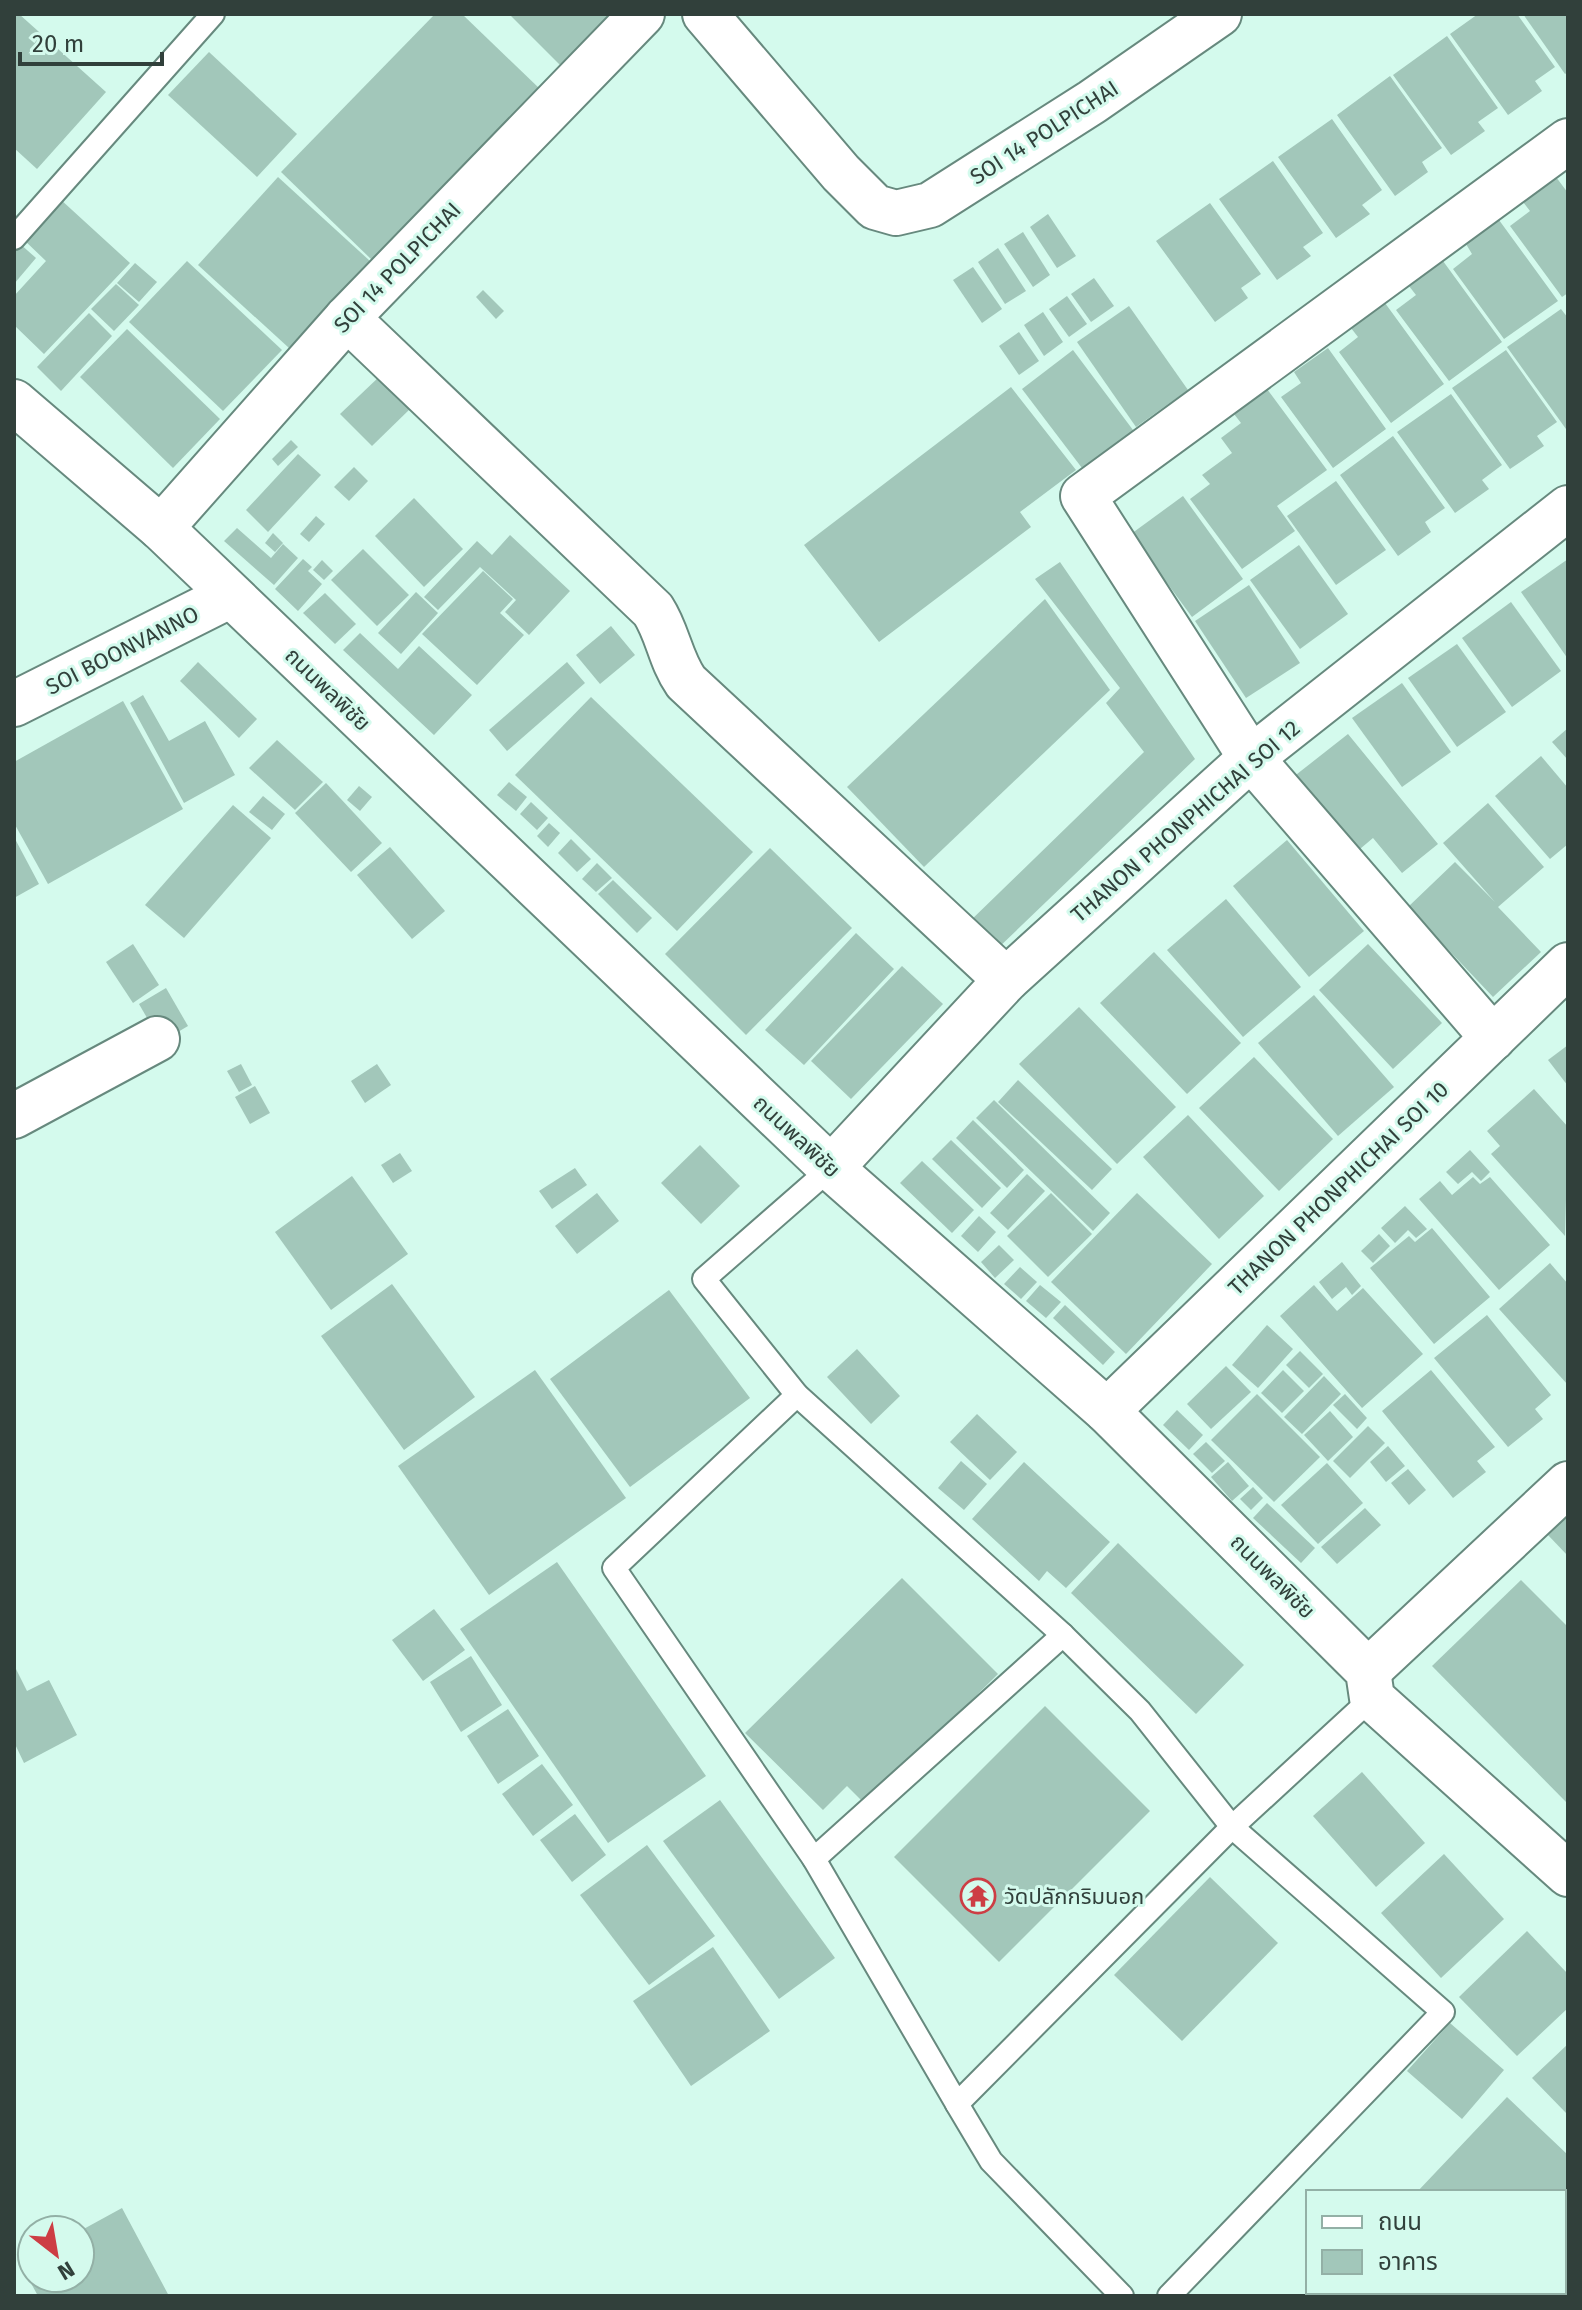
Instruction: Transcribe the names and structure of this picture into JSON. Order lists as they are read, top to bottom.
{
  "streets": {
    "street": [
      "SOI 14 POLPICHAI",
      "SOI BOONVANNO",
      "ถนนพลพิชัย",
      "THANON PHONPHICHAI SOI 12",
      "THANON PHONPHICHAI SOI 10"
    ]
  },
  "crossings": [
    ["SOI 14 POLPICHAI", "ถนนพลพิชัย"],
    ["SOI BOONVANNO", "ถนนพลพิชัย"],
    ["ถนนพลพิชัย", "THANON PHONPHICHAI SOI 12"],
    ["ถนนพลพิชัย", "THANON PHONPHICHAI SOI 10"]
  ],
  "places": {
    "temple": ["วัดปลักกริมนอก"]
  },
  "legend": ["ถนน", "อาคาร"],
  "scale_bar": "20 m",
  "north": "bottom right"
}
